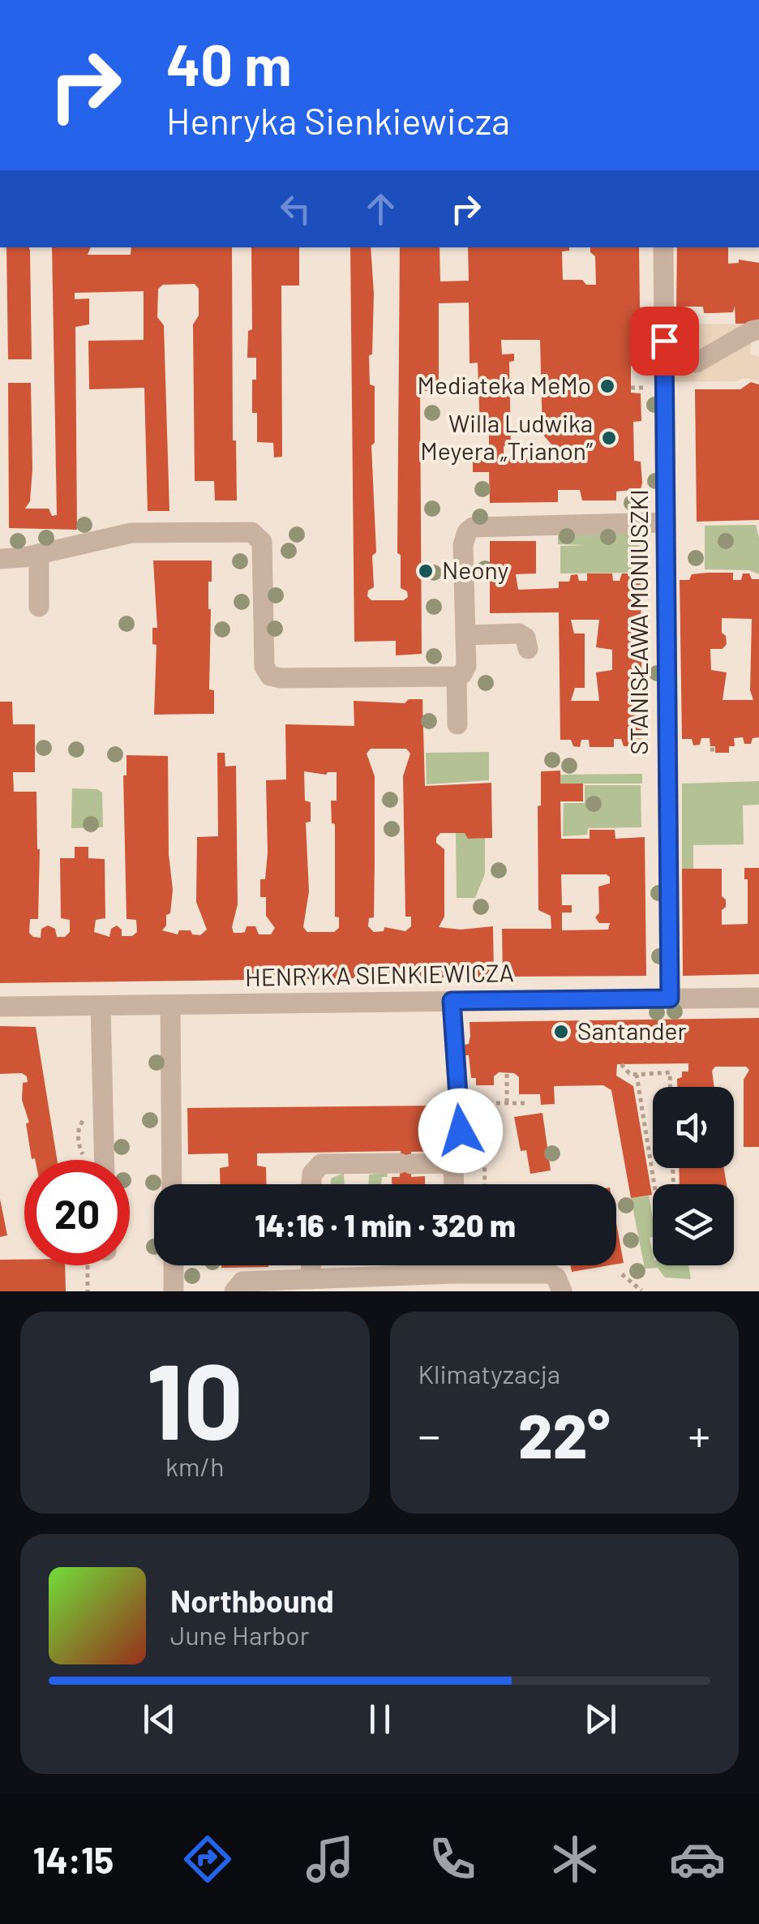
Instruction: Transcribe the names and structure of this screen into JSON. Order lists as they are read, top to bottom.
{
  "streets": {
    "street": ["STANISŁAWA MONIUSZKI", "HENRYKA SIENKIEWICZA"]
  },
  "crossings": [
    ["STANISŁAWA MONIUSZKI", "HENRYKA SIENKIEWICZA"]
  ],
  "places": [
    "Mediateka MeMo",
    "Willa Ludwika Meyera „Trianon”",
    "Neony",
    "Santander"
  ],
  "page": {
    "turn": ["40 m", "Henryka Sienkiewicza"],
    "limit": "20",
    "trip": "14:16 · 1 min · 320 m",
    "tile": [
      ["10", "km/h"],
      "Klimatyzacja"
    ],
    "heat": ["−", "22°", "+"],
    "song": ["Northbound", "June Harbor"],
    "tabs": "14:15"
  }
}
